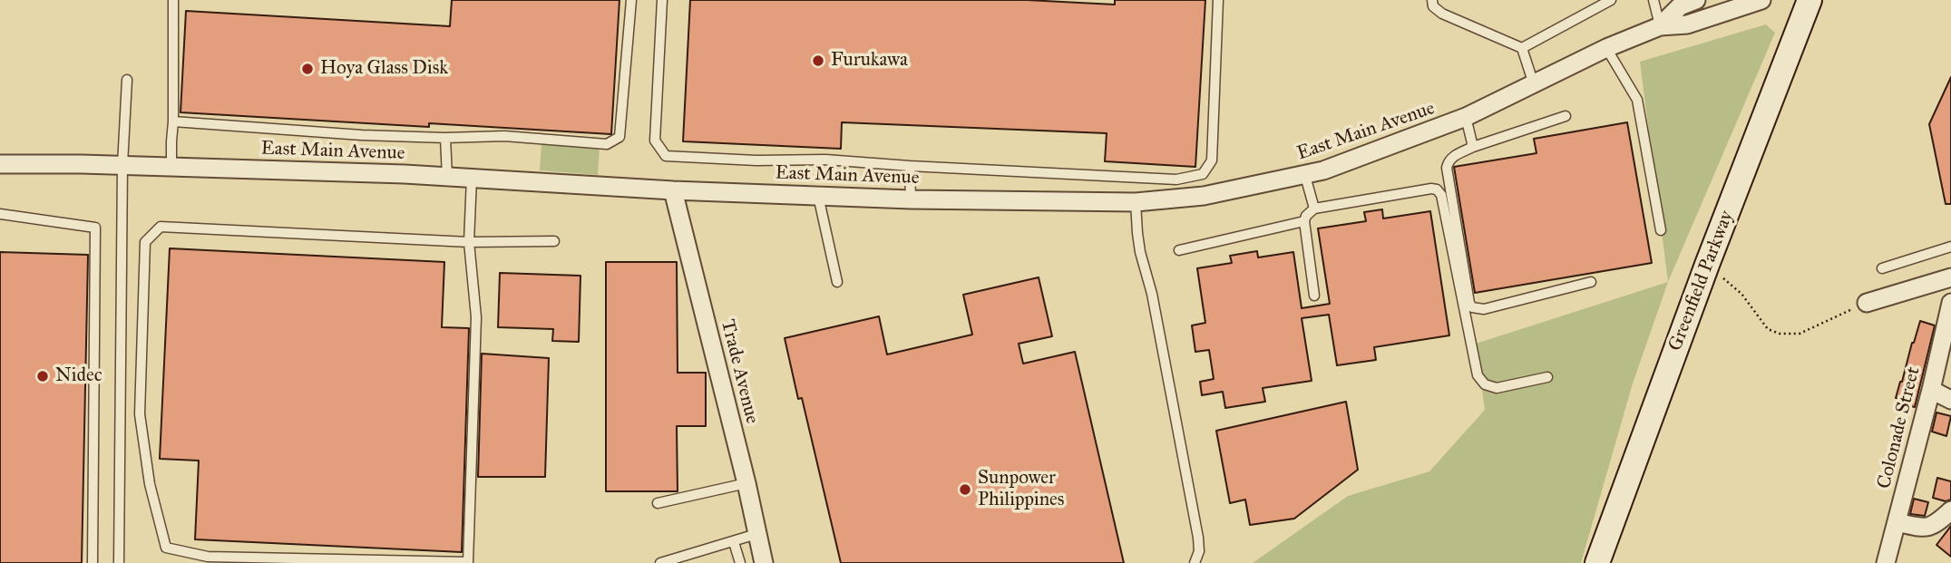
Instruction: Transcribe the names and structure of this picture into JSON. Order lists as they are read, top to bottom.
{
  "streets": {
    "main road": ["Greenfield Parkway"],
    "street": ["East Main Avenue", "Trade Avenue", "Colonade Street"]
  },
  "crossings": [
    ["East Main Avenue", "Trade Avenue"]
  ],
  "places": [
    "Furukawa",
    "Hoya Glass Disk",
    "Nidec",
    "Sunpower Philippines"
  ]
}
